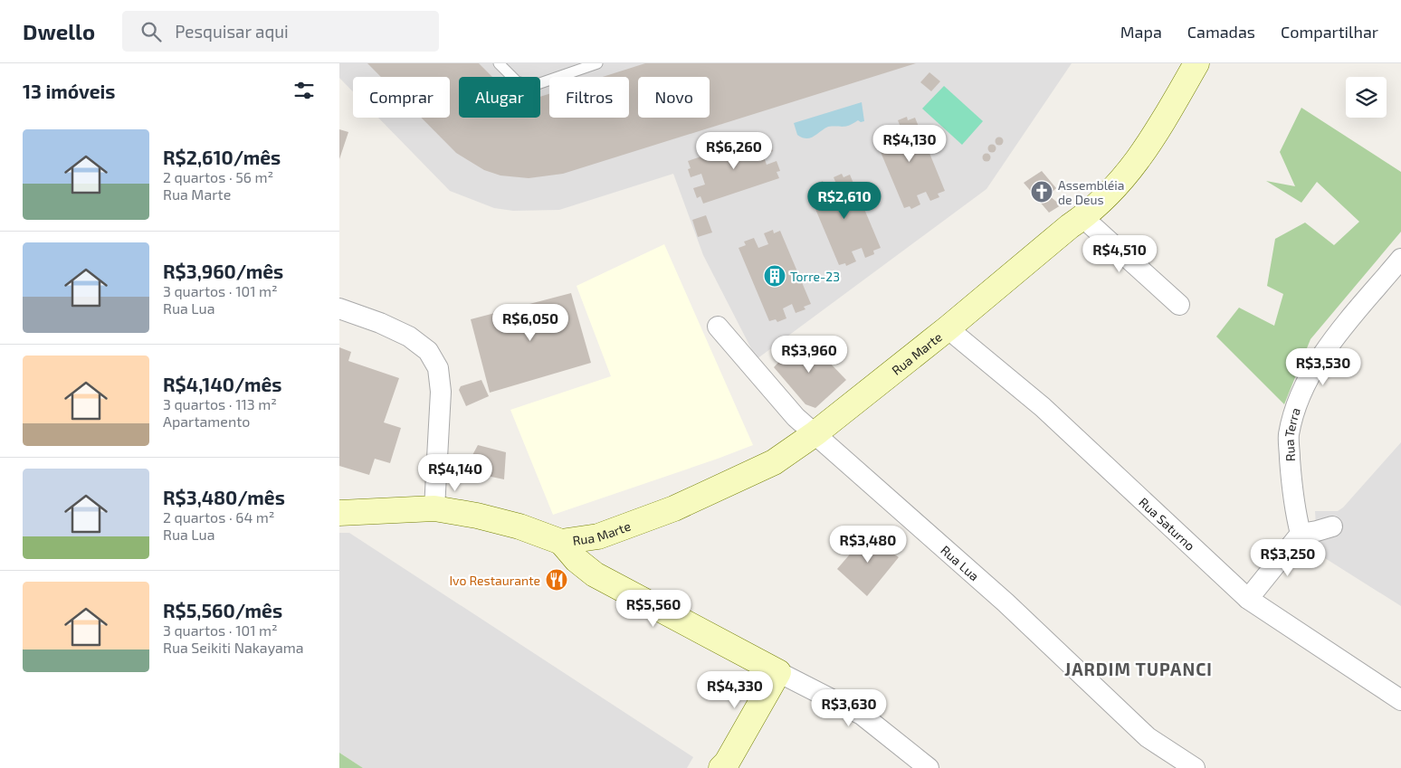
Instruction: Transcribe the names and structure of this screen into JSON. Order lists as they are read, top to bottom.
{
  "streets": {
    "street": [
      "Rua Marte",
      "Rua Terra",
      "Rua Saturno",
      "Rua Lua"
    ]
  },
  "crossings": [
    ["Rua Marte", "Rua Saturno"],
    ["Rua Marte", "Rua Lua"]
  ],
  "districts": ["JARDIM TUPANCI"],
  "places": {
    "church": ["Assembléia de Deus"],
    "building": ["Torre-23"],
    "restaurant": ["Ivo Restaurante"]
  },
  "page": {
    "header": "Dwello",
    "search": "Pesquisar aqui",
    "nav": ["Mapa", "Camadas", "Compartilhar"],
    "heading": "13 imóveis",
    "chip": [
      "Comprar",
      "Alugar",
      "Filtros",
      "Novo"
    ],
    "list": [
      {
        "name": "R$2,610/mês",
        "note": "2 quartos · 56 m² · Rua Marte"
      },
      {
        "name": "R$3,960/mês",
        "note": "3 quartos · 101 m² · Rua Lua"
      },
      {
        "name": "R$4,140/mês",
        "note": "3 quartos · 113 m² · Apartamento"
      },
      {
        "name": "R$3,480/mês",
        "note": "2 quartos · 64 m² · Rua Lua"
      },
      {
        "name": "R$5,560/mês",
        "note": "3 quartos · 101 m² · Rua Seikiti Nakayama"
      }
    ],
    "price": [
      "R$4,130",
      "R$6,260",
      "R$2,610",
      "R$4,510",
      "R$6,050",
      "R$3,960",
      "R$3,530",
      "R$4,140",
      "R$3,480",
      "R$3,250",
      "R$5,560",
      "R$4,330",
      "R$3,630"
    ]
  }
}
